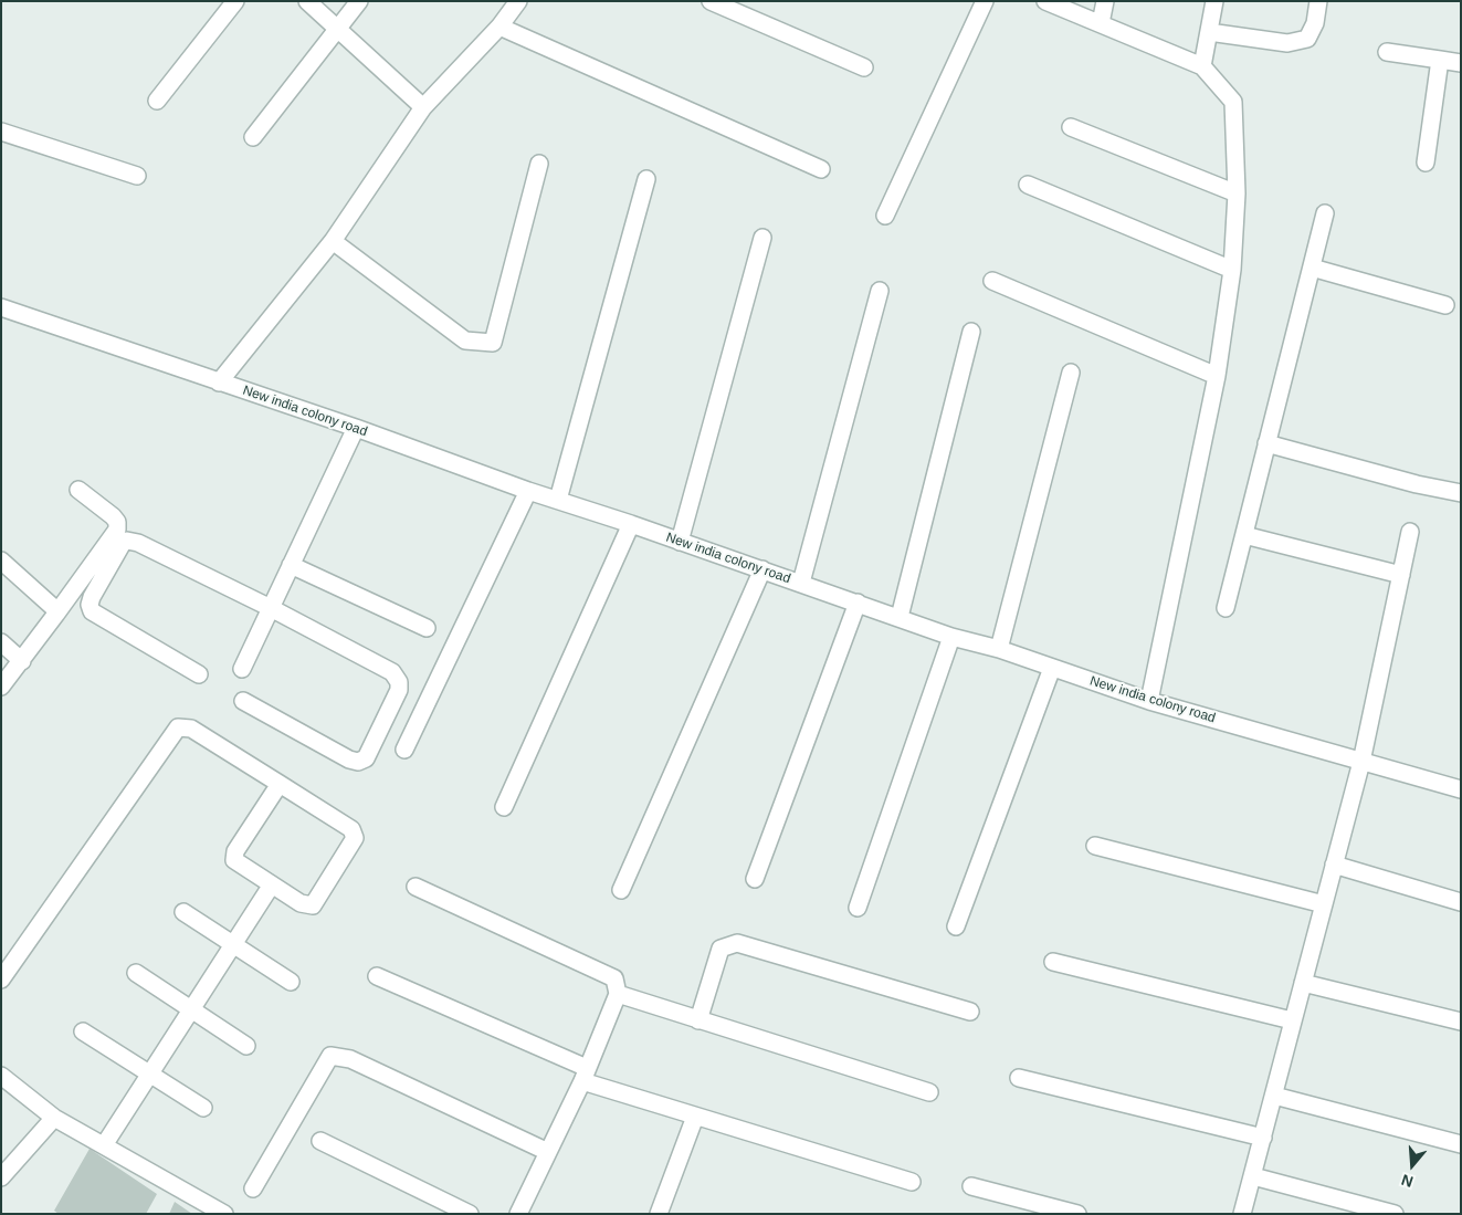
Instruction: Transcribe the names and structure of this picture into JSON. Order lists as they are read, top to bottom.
{
  "streets": {
    "street": ["New india colony road"]
  },
  "north": "bottom"
}
